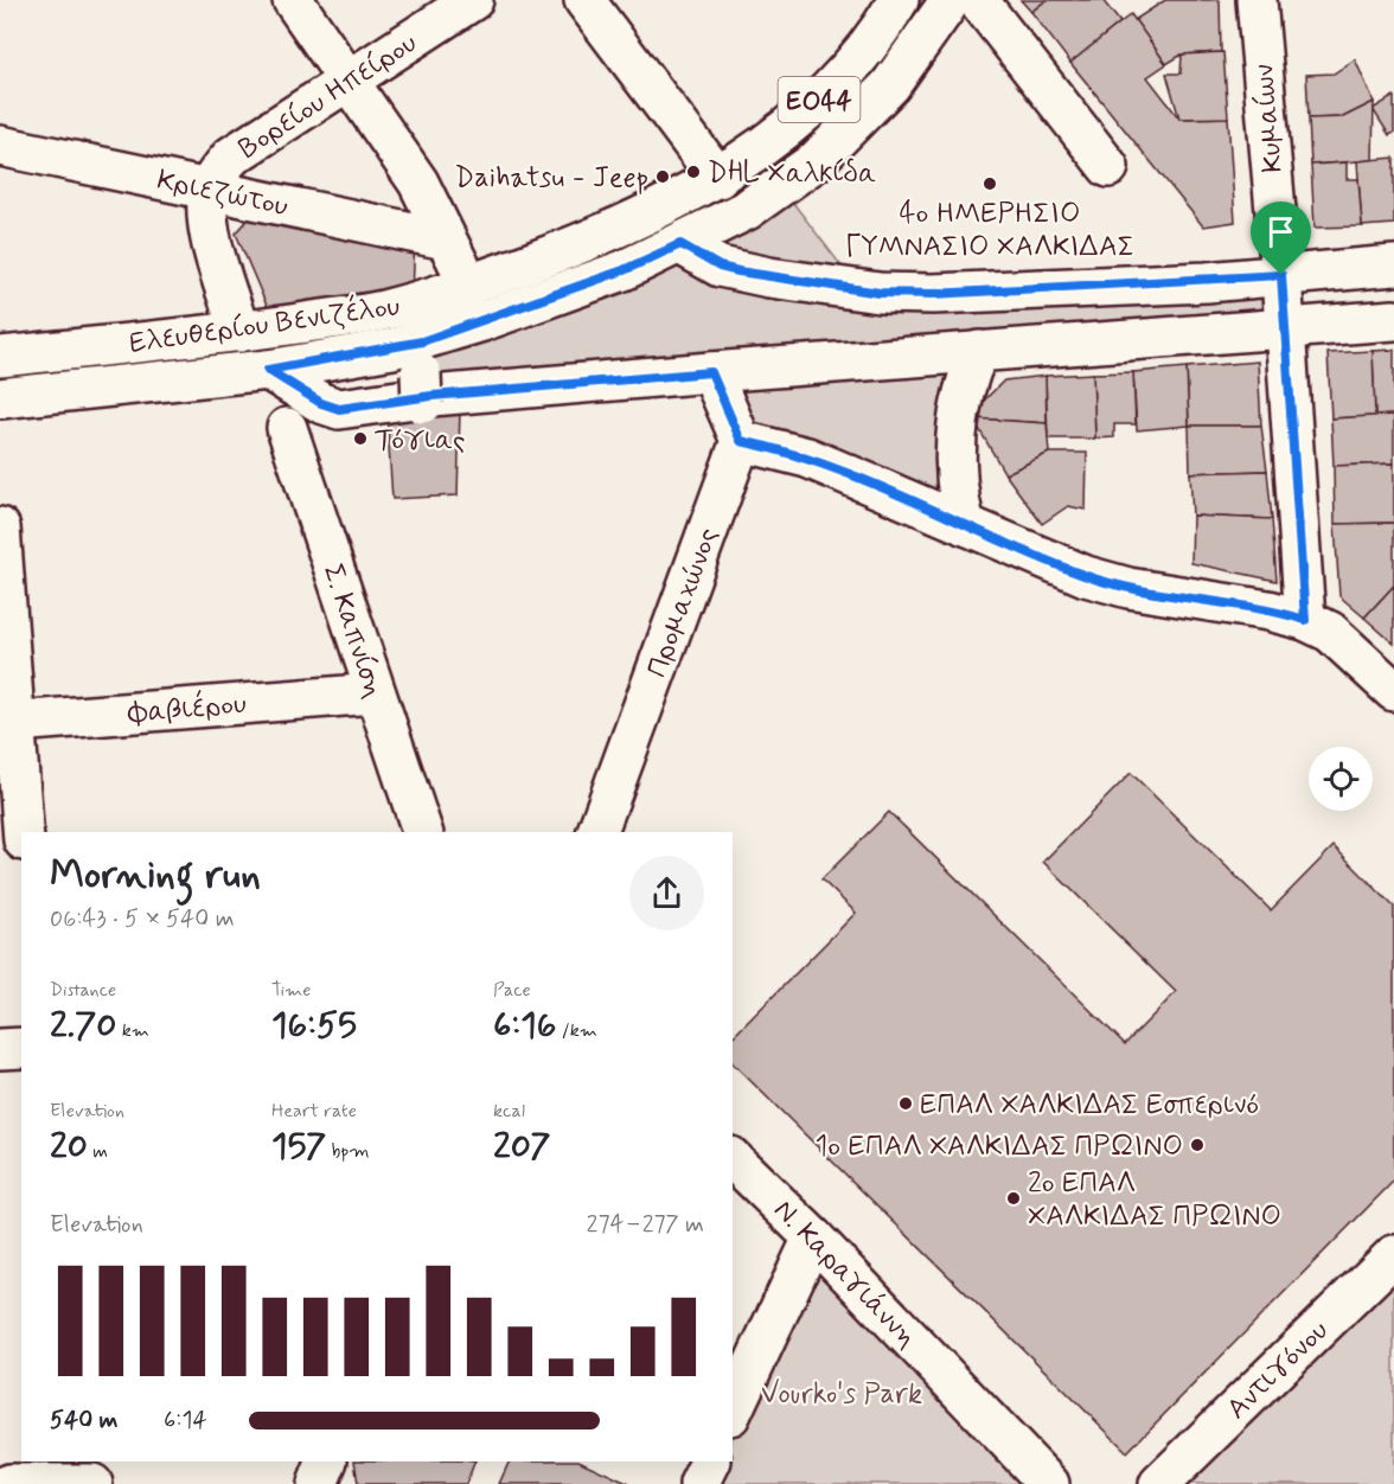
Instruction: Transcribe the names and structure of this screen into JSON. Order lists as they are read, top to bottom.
{
  "streets": {
    "street": [
      "Βορείου Ηπείρου",
      "ΕΟ44",
      "Κυμαίων",
      "Κριεζώτου",
      "Ελευθερίου Βενιζέλου",
      "Προμαχώνος",
      "Σ. Καπνίση",
      "Φαβιέρου",
      "Ν. Καραγιάννη",
      "Αντιγόνου"
    ]
  },
  "crossings": [
    ["Βορείου Ηπείρου", "Κριεζώτου"],
    ["ΕΟ44", "Ελευθερίου Βενιζέλου"],
    ["Σ. Καπνίση", "Φαβιέρου"]
  ],
  "parks": ["Vourko's Park"],
  "places": [
    "DHL Χαλκίδα",
    "Daihatsu - Jeep",
    "4ο ΗΜΕΡΗΣΙΟ ΓΥΜΝΑΣΙΟ ΧΑΛΚΙΔΑΣ",
    "Τόγιας",
    "ΕΠΑΛ ΧΑΛΚΙΔΑΣ Εσπερινό",
    "1ο ΕΠΑΛ ΧΑΛΚΙΔΑΣ ΠΡΩΙΝΟ",
    "2ο ΕΠΑΛ ΧΑΛΚΙΔΑΣ ΠΡΩΙΝΟ"
  ],
  "page": {
    "heading": ["Morning run", "06:43 · 5 × 540 m"],
    "stats": [
      ["Distance", "2.70 km"],
      ["Time", "16:55"],
      ["Pace", "6:16 /km"],
      ["Elevation", "20 m"],
      ["Heart rate", "157 bpm"],
      ["kcal", "207"]
    ],
    "chart": ["Elevation", "274–277 m"],
    "list": [
      {
        "name": "540 m",
        "note": "6:14"
      }
    ]
  }
}
